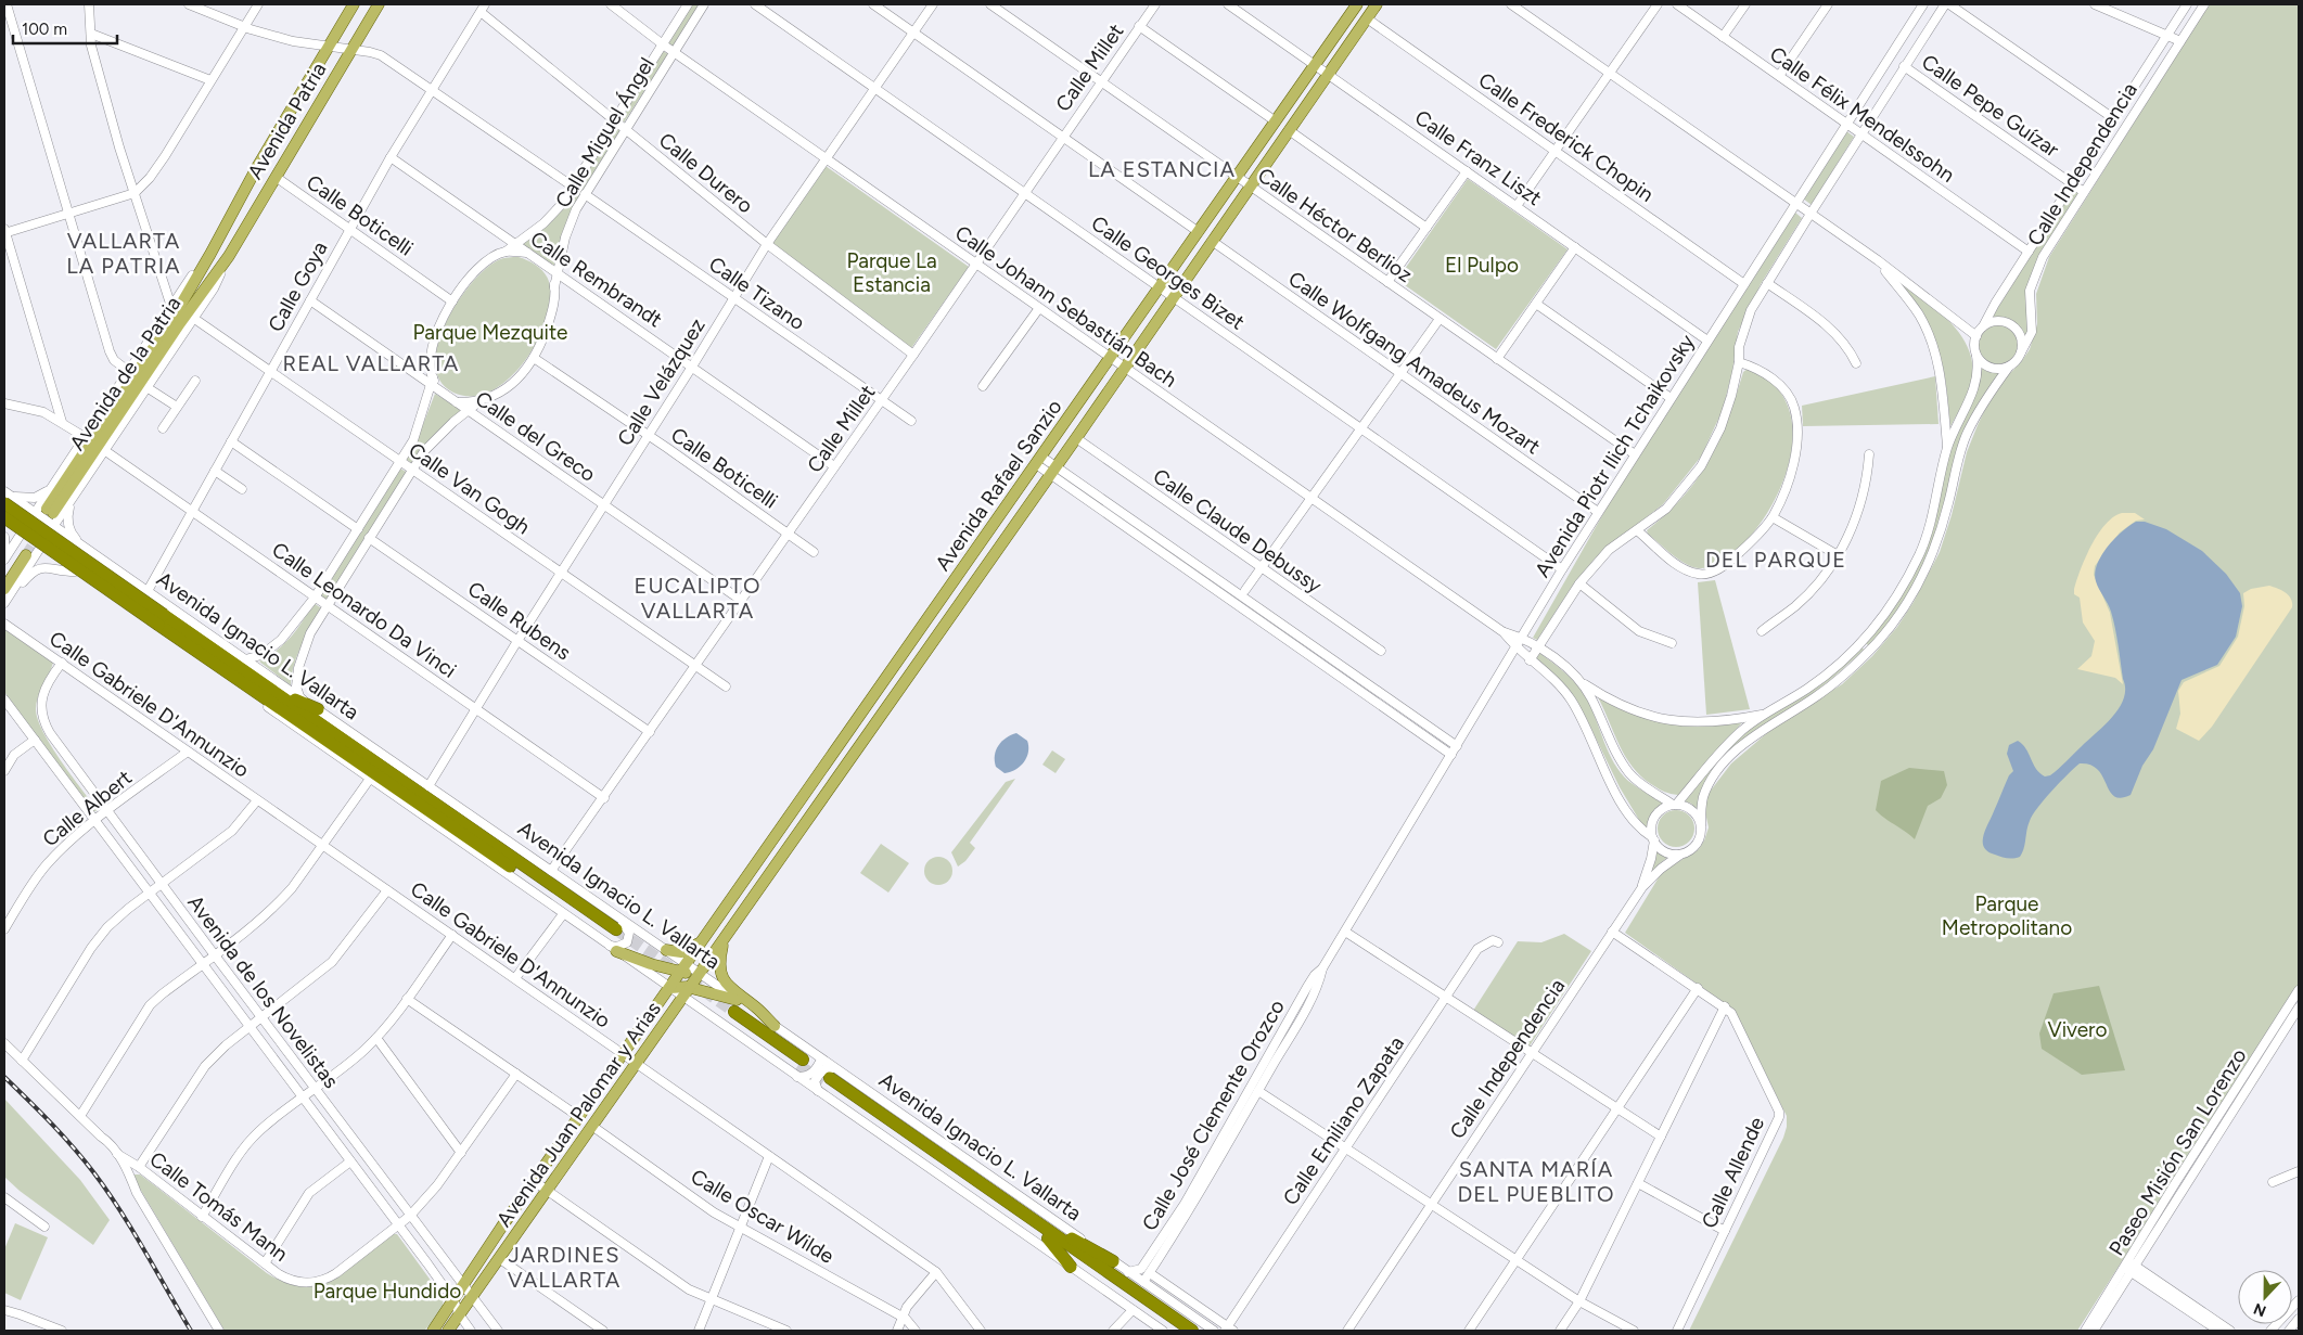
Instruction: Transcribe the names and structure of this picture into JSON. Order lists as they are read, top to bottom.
{
  "streets": {
    "highway": ["Avenida Ignacio L. Vallarta"],
    "main road": [
      "Avenida Patria",
      "Avenida de la Patria",
      "Avenida Rafael Sanzio",
      "Avenida Juan Palomar y Arias"
    ],
    "street": [
      "Calle Millet",
      "Calle Pepe Guízar",
      "Calle Félix Mendelssohn",
      "Calle Miguel Ángel",
      "Calle Frederick Chopin",
      "Calle Franz Liszt",
      "Calle Independencia",
      "Calle Durero",
      "Calle Boticelli",
      "Calle Héctor Berlioz",
      "Calle Georges Bizet",
      "Calle Rembrandt",
      "Calle Goya",
      "Calle Tizano",
      "Calle Johann Sebastián Bach",
      "Calle Wolfgang Amadeus Mozart",
      "Calle Velázquez",
      "Calle del Greco",
      "Avenida Piotr Ilich Tchaikovsky",
      "Calle Van Gogh",
      "Calle Claude Debussy",
      "Calle Leonardo Da Vinci",
      "Calle Rubens",
      "Calle Gabriele D'Annunzio",
      "Calle Albert",
      "Avenida de los Novelistas",
      "Calle José Clemente Orozco",
      "Calle Emiliano Zapata",
      "Paseo Misión San Lorenzo",
      "Calle Allende",
      "Calle Tomás Mann",
      "Calle Oscar Wilde"
    ]
  },
  "crossings": [
    ["Calle Millet", "Calle Durero"],
    ["Calle Millet", "Calle Boticelli"],
    ["Calle Millet", "Calle Héctor Berlioz"],
    ["Calle Millet", "Calle Georges Bizet"],
    ["Calle Millet", "Calle Rembrandt"],
    ["Calle Millet", "Calle Tizano"],
    ["Calle Millet", "Calle Johann Sebastián Bach"],
    ["Calle Millet", "Calle del Greco"],
    ["Calle Millet", "Calle Van Gogh"],
    ["Calle Millet", "Calle Leonardo Da Vinci"],
    ["Calle Millet", "Calle Rubens"],
    ["Calle Millet", "Avenida Ignacio L. Vallarta"],
    ["Calle Pepe Guízar", "Calle Independencia"],
    ["Calle Pepe Guízar", "Avenida Piotr Ilich Tchaikovsky"],
    ["Calle Félix Mendelssohn", "Calle Independencia"],
    ["Calle Félix Mendelssohn", "Avenida Piotr Ilich Tchaikovsky"],
    ["Avenida Patria", "Calle Boticelli"],
    ["Avenida Patria", "Avenida de la Patria"],
    ["Calle Miguel Ángel", "Calle Durero"],
    ["Calle Miguel Ángel", "Calle Boticelli"],
    ["Calle Miguel Ángel", "Calle Rembrandt"],
    ["Calle Miguel Ángel", "Calle Tizano"],
    ["Calle Miguel Ángel", "Calle Johann Sebastián Bach"],
    ["Calle Miguel Ángel", "Calle del Greco"],
    ["Calle Miguel Ángel", "Calle Van Gogh"],
    ["Calle Miguel Ángel", "Calle Leonardo Da Vinci"],
    ["Calle Miguel Ángel", "Calle Rubens"],
    ["Calle Miguel Ángel", "Avenida Ignacio L. Vallarta"],
    ["Calle Frederick Chopin", "Avenida Piotr Ilich Tchaikovsky"],
    ["Calle Frederick Chopin", "Avenida Rafael Sanzio"],
    ["Calle Franz Liszt", "Avenida Piotr Ilich Tchaikovsky"],
    ["Calle Franz Liszt", "Avenida Rafael Sanzio"],
    ["Calle Independencia", "Calle Johann Sebastián Bach"],
    ["Calle Independencia", "Calle Allende"],
    ["Calle Durero", "Calle Goya"],
    ["Calle Durero", "Calle Velázquez"],
    ["Calle Boticelli", "Calle Rembrandt"],
    ["Calle Boticelli", "Calle Goya"],
    ["Calle Boticelli", "Calle Velázquez"],
    ["Calle Boticelli", "Calle del Greco"],
    ["Calle Héctor Berlioz", "Avenida Piotr Ilich Tchaikovsky"],
    ["Calle Héctor Berlioz", "Avenida Rafael Sanzio"],
    ["Calle Georges Bizet", "Calle Velázquez"],
    ["Calle Georges Bizet", "Avenida Piotr Ilich Tchaikovsky"],
    ["Calle Georges Bizet", "Avenida Rafael Sanzio"],
    ["Calle Rembrandt", "Calle Goya"],
    ["Calle Rembrandt", "Calle Velázquez"],
    ["Calle Rembrandt", "Calle del Greco"],
    ["Calle Goya", "Calle Van Gogh"],
    ["Calle Goya", "Calle Leonardo Da Vinci"],
    ["Calle Goya", "Avenida Ignacio L. Vallarta"],
    ["Calle Tizano", "Calle Velázquez"],
    ["Calle Johann Sebastián Bach", "Calle Velázquez"],
    ["Calle Johann Sebastián Bach", "Avenida Piotr Ilich Tchaikovsky"],
    ["Calle Johann Sebastián Bach", "Avenida Rafael Sanzio"],
    ["Calle Wolfgang Amadeus Mozart", "Avenida Piotr Ilich Tchaikovsky"],
    ["Calle Wolfgang Amadeus Mozart", "Avenida Rafael Sanzio"],
    ["Calle Velázquez", "Calle del Greco"],
    ["Calle Velázquez", "Calle Van Gogh"],
    ["Calle Velázquez", "Calle Leonardo Da Vinci"],
    ["Calle Velázquez", "Calle Rubens"],
    ["Calle Velázquez", "Avenida Ignacio L. Vallarta"],
    ["Avenida Piotr Ilich Tchaikovsky", "Calle José Clemente Orozco"],
    ["Avenida Rafael Sanzio", "Calle Claude Debussy"],
    ["Avenida Rafael Sanzio", "Avenida Ignacio L. Vallarta"],
    ["Avenida Rafael Sanzio", "Avenida Juan Palomar y Arias"],
    ["Avenida Ignacio L. Vallarta", "Avenida Juan Palomar y Arias"],
    ["Avenida Ignacio L. Vallarta", "Calle José Clemente Orozco"],
    ["Calle Gabriele D'Annunzio", "Calle Albert"],
    ["Calle Gabriele D'Annunzio", "Avenida de los Novelistas"],
    ["Calle Gabriele D'Annunzio", "Avenida Juan Palomar y Arias"],
    ["Calle Albert", "Avenida de los Novelistas"],
    ["Avenida de los Novelistas", "Avenida Juan Palomar y Arias"],
    ["Avenida de los Novelistas", "Calle Tomás Mann"],
    ["Avenida Juan Palomar y Arias", "Calle Oscar Wilde"]
  ],
  "districts": [
    "LA ESTANCIA",
    "VALLARTA LA PATRIA",
    "REAL VALLARTA",
    "DEL PARQUE",
    "EUCALIPTO VALLARTA",
    "SANTA MARÍA DEL PUEBLITO",
    "JARDINES VALLARTA"
  ],
  "parks": [
    "Parque La Estancia",
    "El Pulpo",
    "Parque Mezquite",
    "Parque Metropolitano",
    "Vivero",
    "Parque Hundido"
  ],
  "scale_bar": "100 m",
  "north": "bottom"
}
